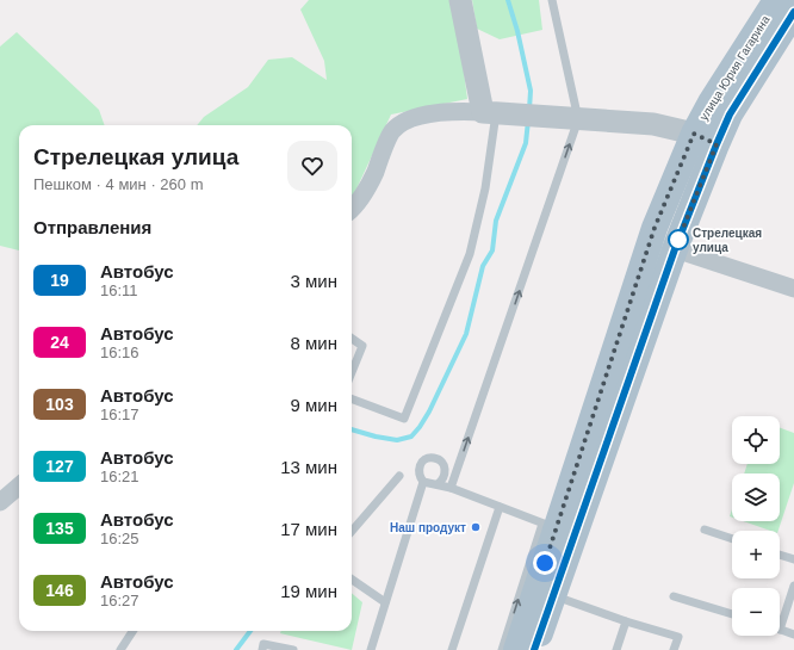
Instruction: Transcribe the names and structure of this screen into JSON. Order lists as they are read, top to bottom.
{
  "streets": {
    "main road": ["улица Юрия Гагарина"]
  },
  "places": ["Стрелецкая улица", "Наш продукт"],
  "lines": ["bus line 19"],
  "page": {
    "heading": [
      ["Стрелецкая улица", "Пешком · 4 мин · 260 m"],
      "Отправления"
    ],
    "list": [
      {
        "mark": "19",
        "name": "Автобус",
        "note": "16:11",
        "value": "3 мин"
      },
      {
        "mark": "24",
        "name": "Автобус",
        "note": "16:16",
        "value": "8 мин"
      },
      {
        "mark": "103",
        "name": "Автобус",
        "note": "16:17",
        "value": "9 мин"
      },
      {
        "mark": "127",
        "name": "Автобус",
        "note": "16:21",
        "value": "13 мин"
      },
      {
        "mark": "135",
        "name": "Автобус",
        "note": "16:25",
        "value": "17 мин"
      },
      {
        "mark": "146",
        "name": "Автобус",
        "note": "16:27",
        "value": "19 мин"
      }
    ],
    "map_buttons": ["+", "−"]
  }
}
